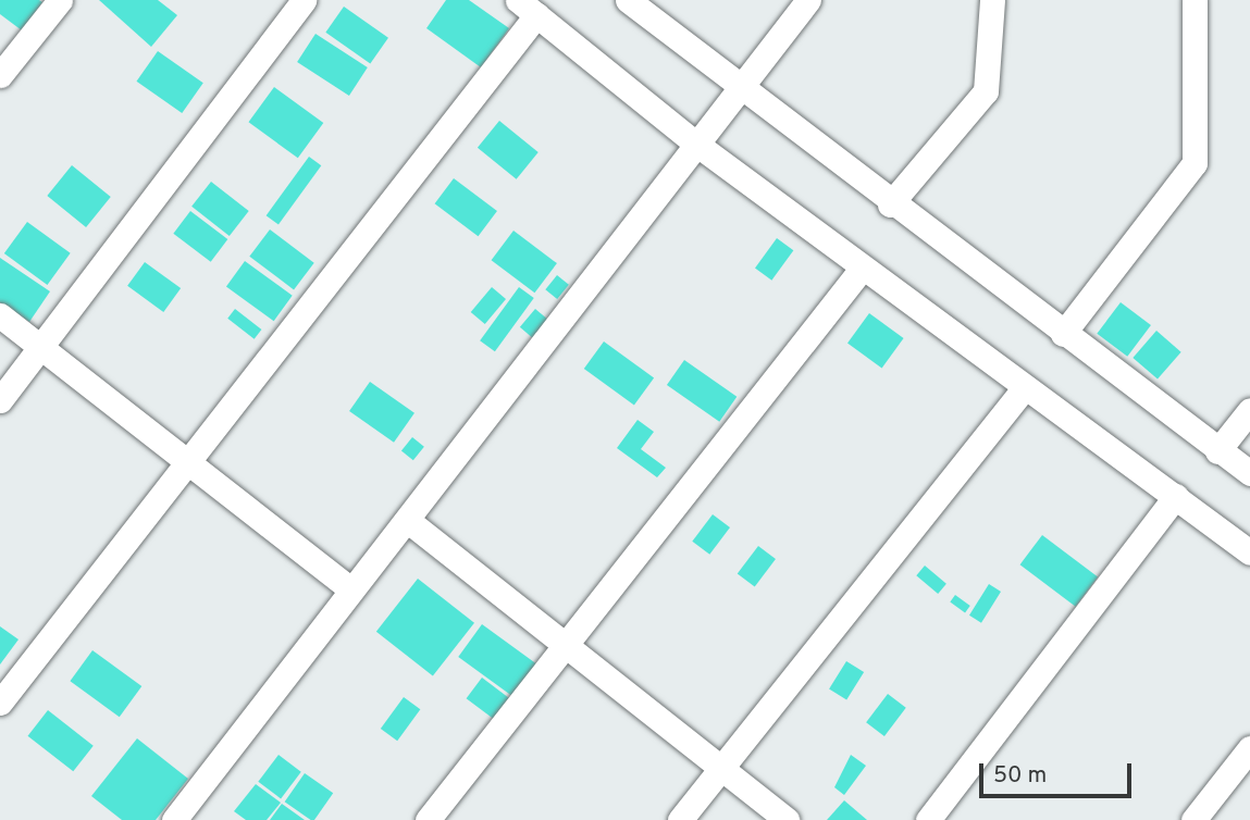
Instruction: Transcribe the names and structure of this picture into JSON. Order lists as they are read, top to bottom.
{
  "scale_bar": "50 m"
}
